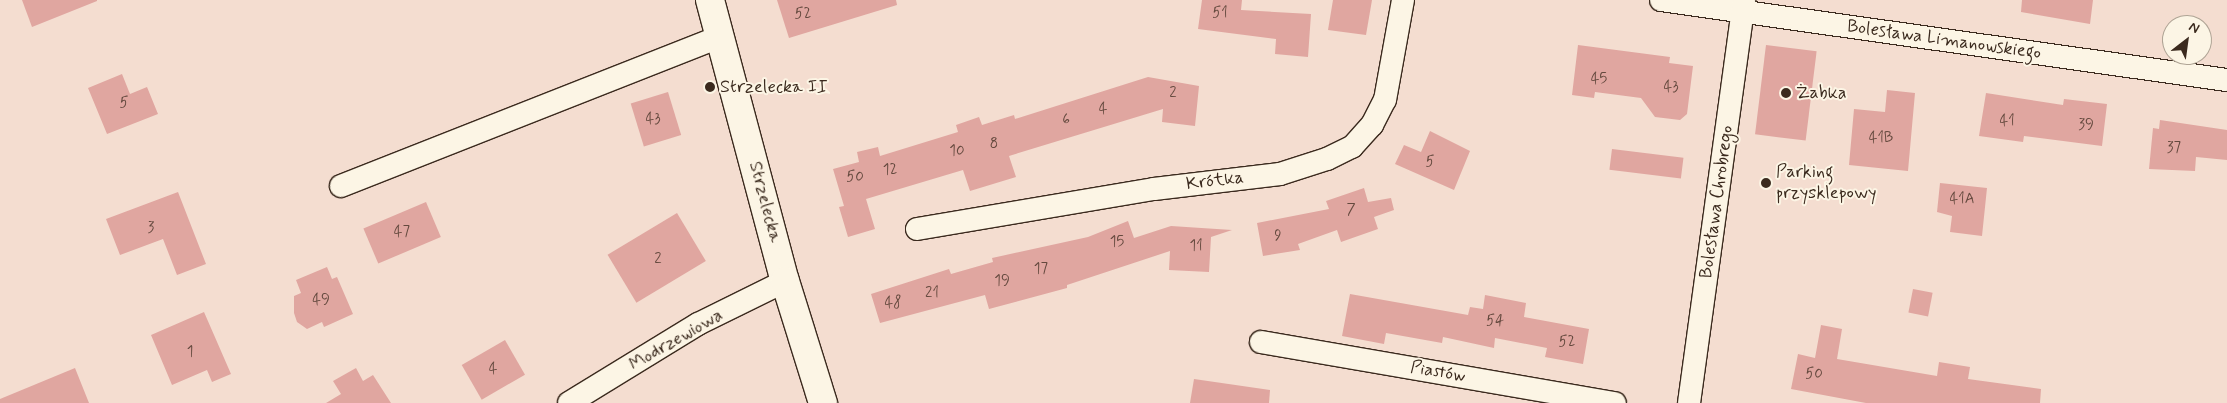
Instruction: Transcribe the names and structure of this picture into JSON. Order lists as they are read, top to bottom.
{
  "streets": {
    "street": [
      "Bolesława Limanowskiego",
      "Krótka",
      "Strzelecka",
      "Bolesława Chrobrego",
      "Modrzewiowa",
      "Piastów"
    ]
  },
  "crossings": [
    ["Bolesława Limanowskiego", "Bolesława Chrobrego"],
    ["Strzelecka", "Modrzewiowa"]
  ],
  "places": ["Strzelecka II", "Żabka", "Parking przysklepowy"],
  "house_numbers": [
    "51",
    "52",
    "45",
    "43",
    "2",
    "5",
    "4",
    "43",
    "6",
    "41",
    "39",
    "41B",
    "8",
    "37",
    "10",
    "5",
    "12",
    "50",
    "41A",
    "7",
    "3",
    "47",
    "9",
    "15",
    "11",
    "2",
    "17",
    "19",
    "21",
    "49",
    "48",
    "54",
    "52",
    "1",
    "4",
    "50"
  ],
  "north": "top right"
}
